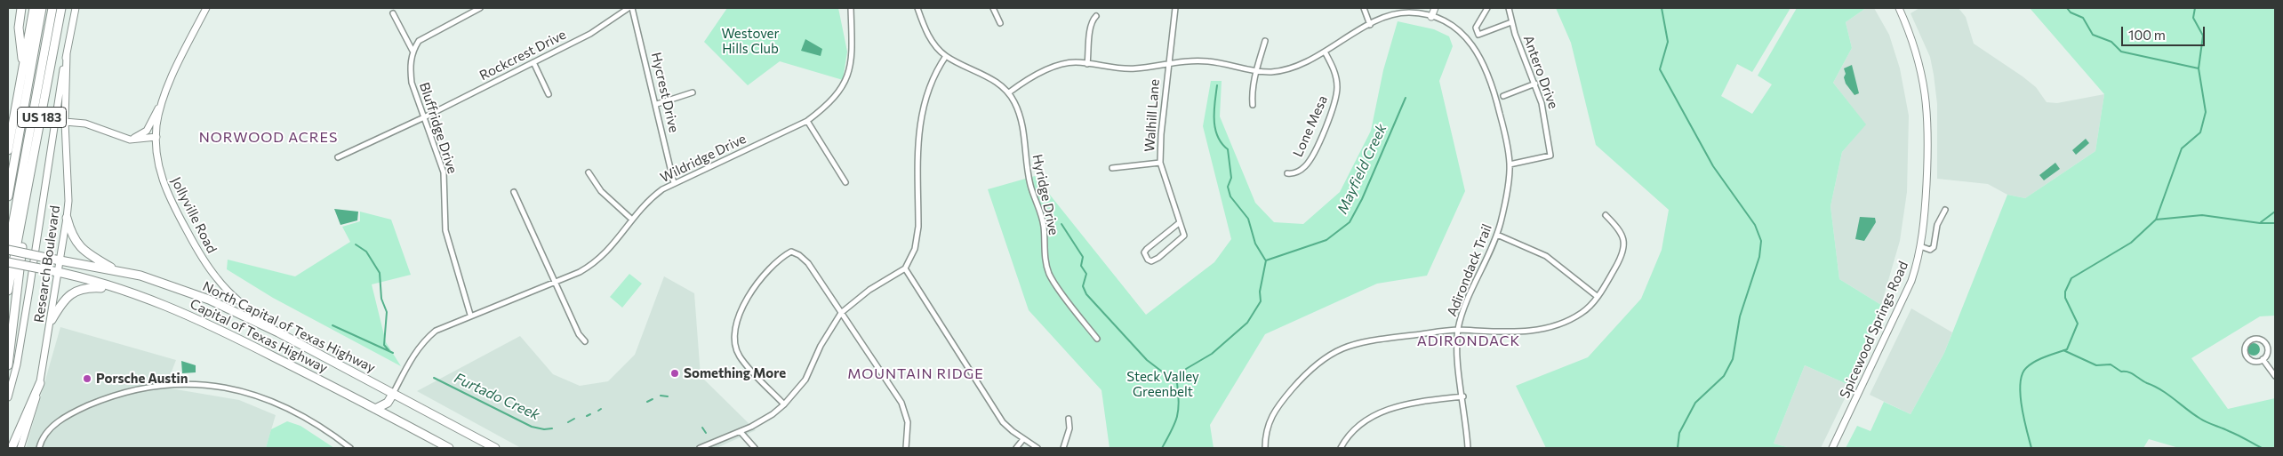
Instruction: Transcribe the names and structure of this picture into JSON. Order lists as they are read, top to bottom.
{
  "streets": {
    "highway": ["US 183", "North Capital of Texas Highway", "Capital of Texas Highway"],
    "main road": ["Jollyville Road", "Research Boulevard", "Spicewood Springs Road"],
    "street": [
      "Rockcrest Drive",
      "Antero Drive",
      "Hycrest Drive",
      "Walhill Lane",
      "Lone Mesa",
      "Bluffridge Drive",
      "Wildridge Drive",
      "Hyridge Drive",
      "Adirondack Trail"
    ]
  },
  "crossings": [
    ["Rockcrest Drive", "Bluffridge Drive"],
    ["Antero Drive", "Adirondack Trail"],
    ["Hycrest Drive", "Wildridge Drive"],
    ["Walhill Lane", "Adirondack Trail"],
    ["Lone Mesa", "Adirondack Trail"],
    ["Bluffridge Drive", "Wildridge Drive"],
    ["Wildridge Drive", "North Capital of Texas Highway"],
    ["Hyridge Drive", "Adirondack Trail"],
    ["Jollyville Road", "North Capital of Texas Highway"],
    ["Research Boulevard", "North Capital of Texas Highway"],
    ["Research Boulevard", "Capital of Texas Highway"]
  ],
  "districts": ["NORWOOD ACRES", "ADIRONDACK", "MOUNTAIN RIDGE"],
  "water": ["Mayfield Creek", "Furtado Creek"],
  "parks": ["Westover Hills Club", "Steck Valley Greenbelt"],
  "places": ["Something More", "Porsche Austin"],
  "scale_bar": "100 m"
}
